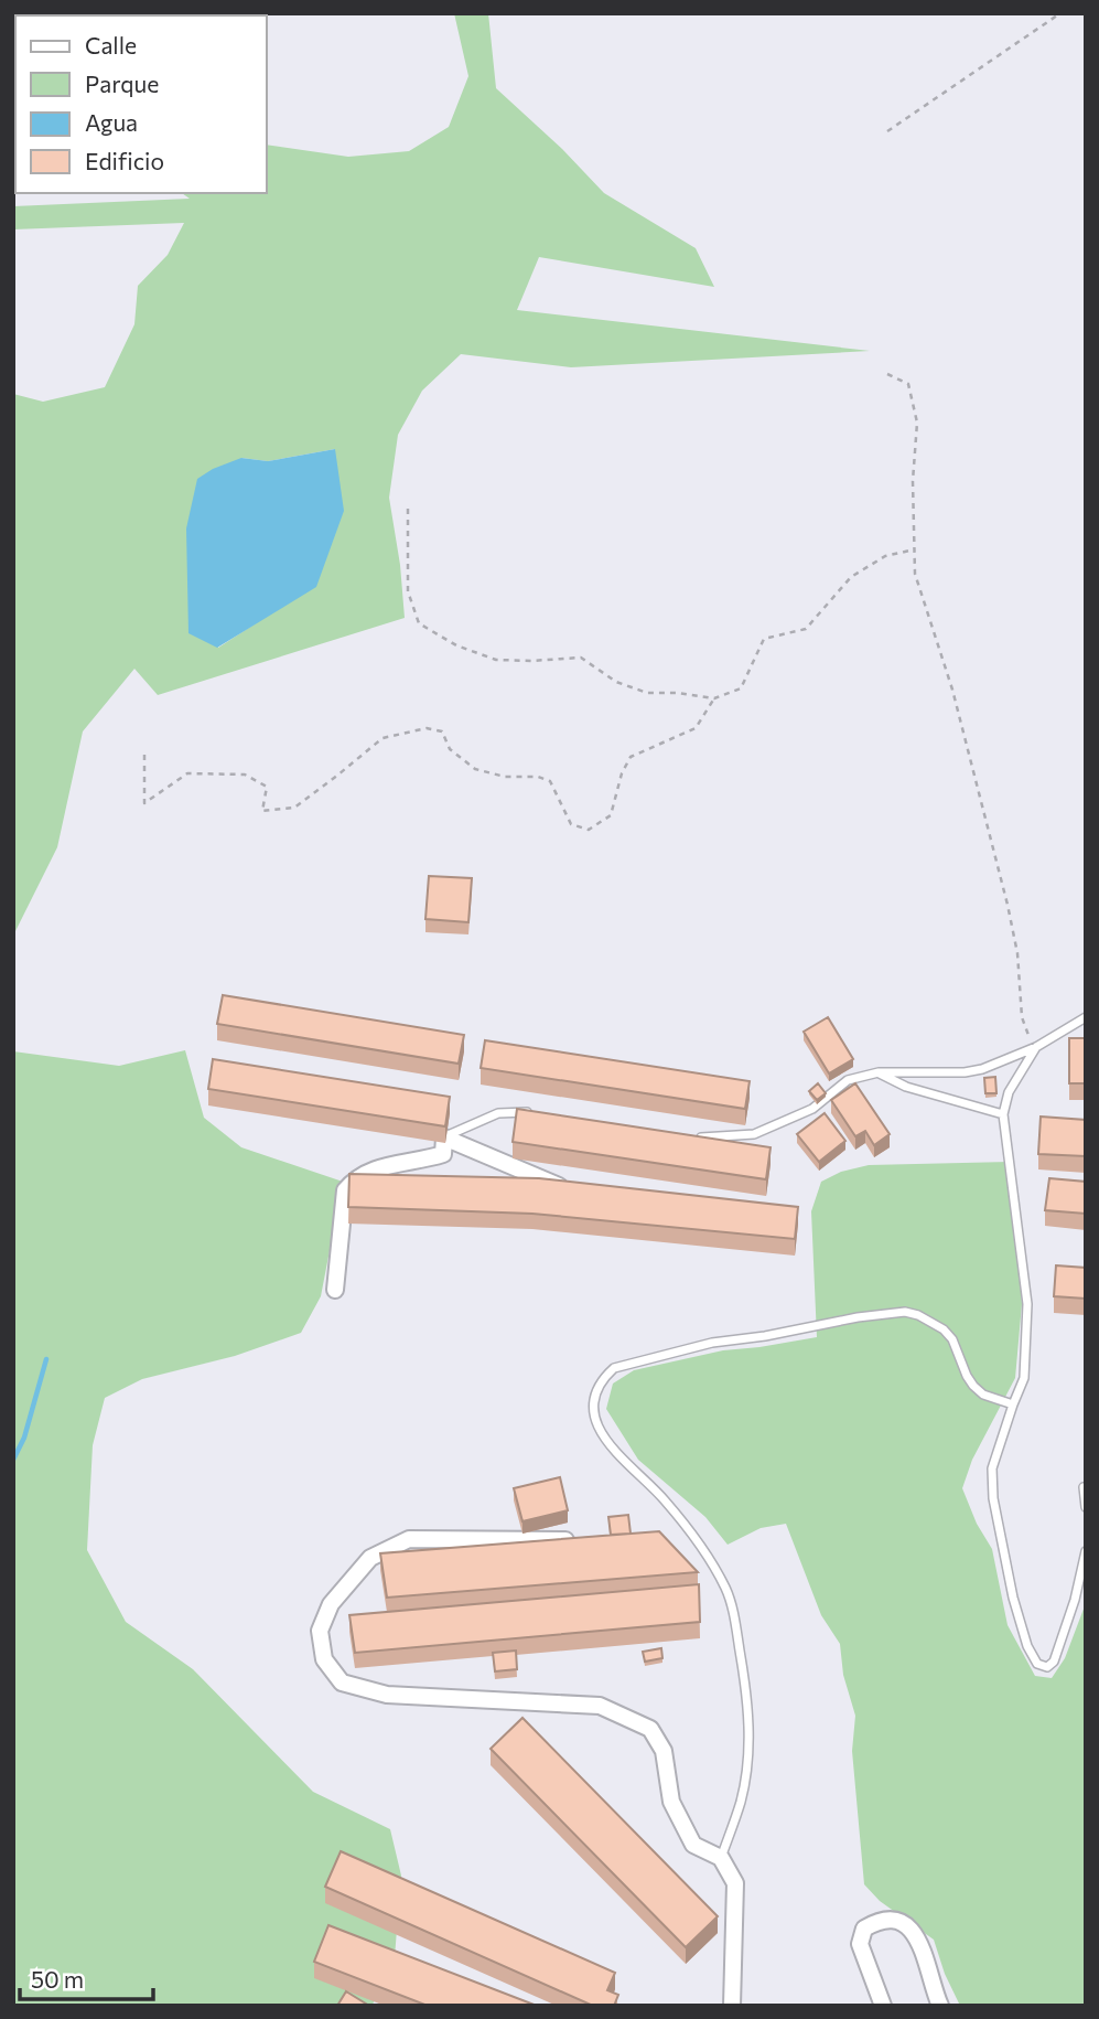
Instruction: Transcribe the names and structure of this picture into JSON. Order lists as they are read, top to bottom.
{
  "legend": [
    "Calle",
    "Parque",
    "Agua",
    "Edificio"
  ],
  "scale_bar": "50 m"
}
